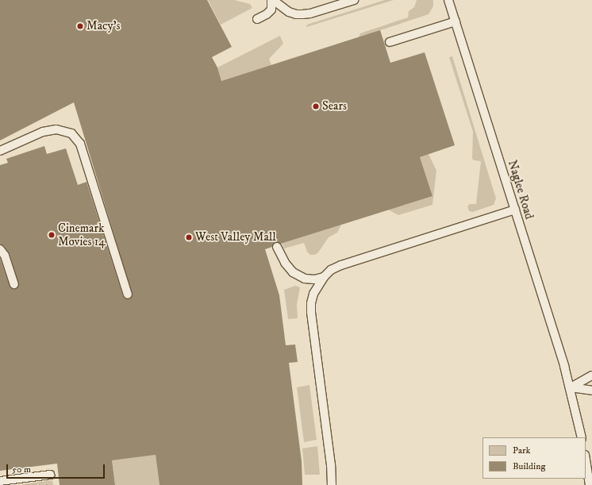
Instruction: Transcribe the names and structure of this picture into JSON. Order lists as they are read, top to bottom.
{
  "streets": {
    "lane": ["Naglee Road"]
  },
  "places": [
    "Macy's",
    "Sears",
    "Cinemark Movies 14",
    "West Valley Mall"
  ],
  "legend": ["Park", "Building"],
  "scale_bar": "50 m"
}
